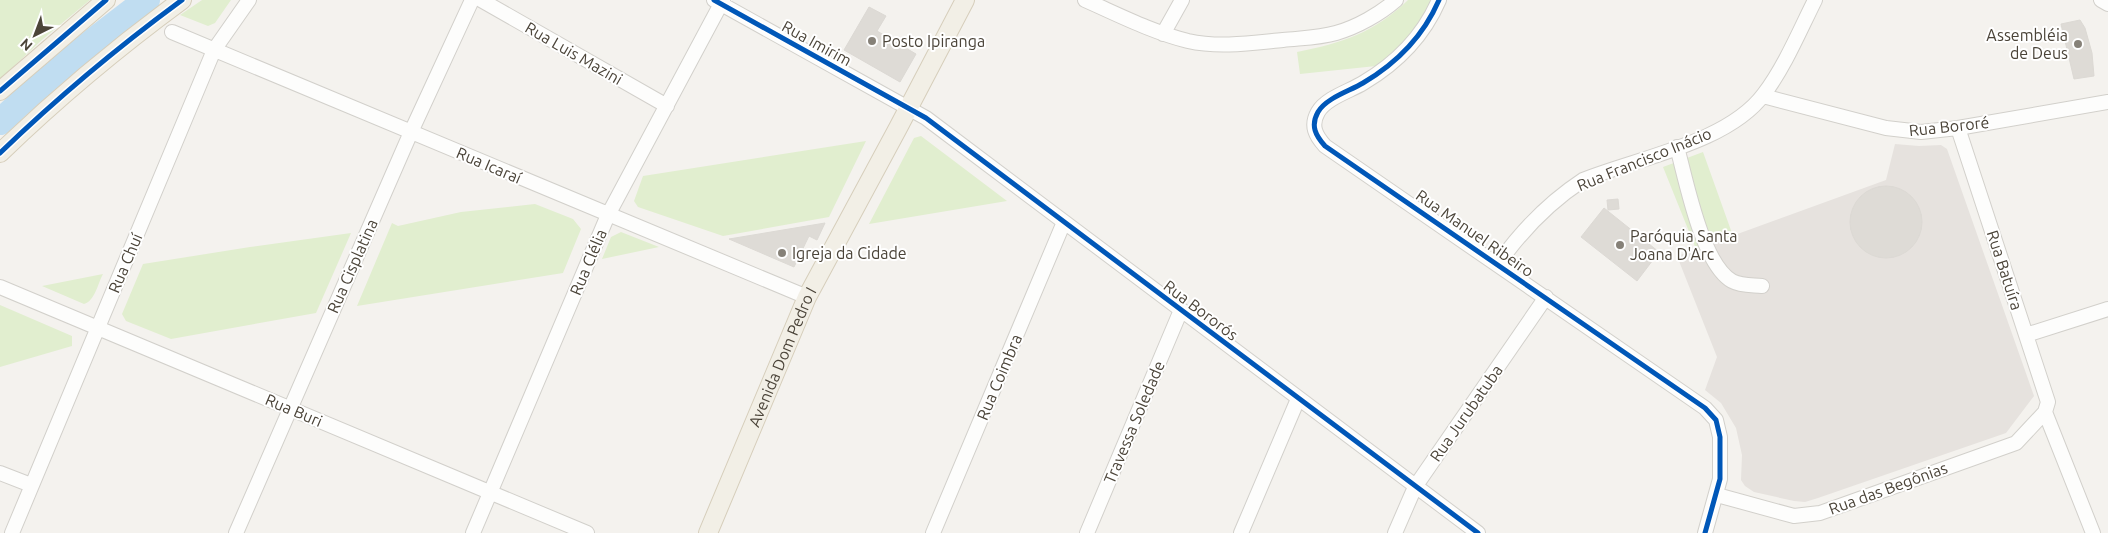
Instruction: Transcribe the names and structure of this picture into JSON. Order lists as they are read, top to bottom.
{
  "streets": {
    "main road": ["Avenida Dom Pedro I"],
    "street": [
      "Rua Imirim",
      "Rua Luis Mazini",
      "Rua Bororé",
      "Rua Francisco Inácio",
      "Rua Icaraí",
      "Rua Manuel Ribeiro",
      "Rua Clélia",
      "Rua Chuí",
      "Rua Cisplatina",
      "Rua Batuíra",
      "Rua Bororós",
      "Rua Coimbra",
      "Rua Buri",
      "Rua Jurubatuba",
      "Travessa Soledade",
      "Rua das Begônias"
    ]
  },
  "crossings": [
    ["Rua Imirim", "Rua Clélia"],
    ["Rua Imirim", "Rua Bororós"],
    ["Rua Imirim", "Avenida Dom Pedro I"],
    ["Rua Luis Mazini", "Rua Clélia"],
    ["Rua Bororé", "Rua Francisco Inácio"],
    ["Rua Bororé", "Rua Batuíra"],
    ["Rua Francisco Inácio", "Rua Manuel Ribeiro"],
    ["Rua Icaraí", "Rua Clélia"],
    ["Rua Icaraí", "Rua Chuí"],
    ["Rua Icaraí", "Rua Cisplatina"],
    ["Rua Icaraí", "Avenida Dom Pedro I"],
    ["Rua Manuel Ribeiro", "Rua Jurubatuba"],
    ["Rua Manuel Ribeiro", "Rua das Begônias"],
    ["Rua Clélia", "Rua Buri"],
    ["Rua Chuí", "Rua Buri"],
    ["Rua Cisplatina", "Rua Buri"],
    ["Rua Batuíra", "Rua das Begônias"],
    ["Rua Bororós", "Avenida Dom Pedro I"],
    ["Rua Bororós", "Rua Coimbra"],
    ["Rua Bororós", "Rua Jurubatuba"],
    ["Rua Bororós", "Travessa Soledade"]
  ],
  "places": [
    "Posto Ipiranga",
    "Assembléia de Deus",
    "Paróquia Santa Joana D'Arc",
    "Igreja da Cidade"
  ],
  "north": "bottom left"
}
